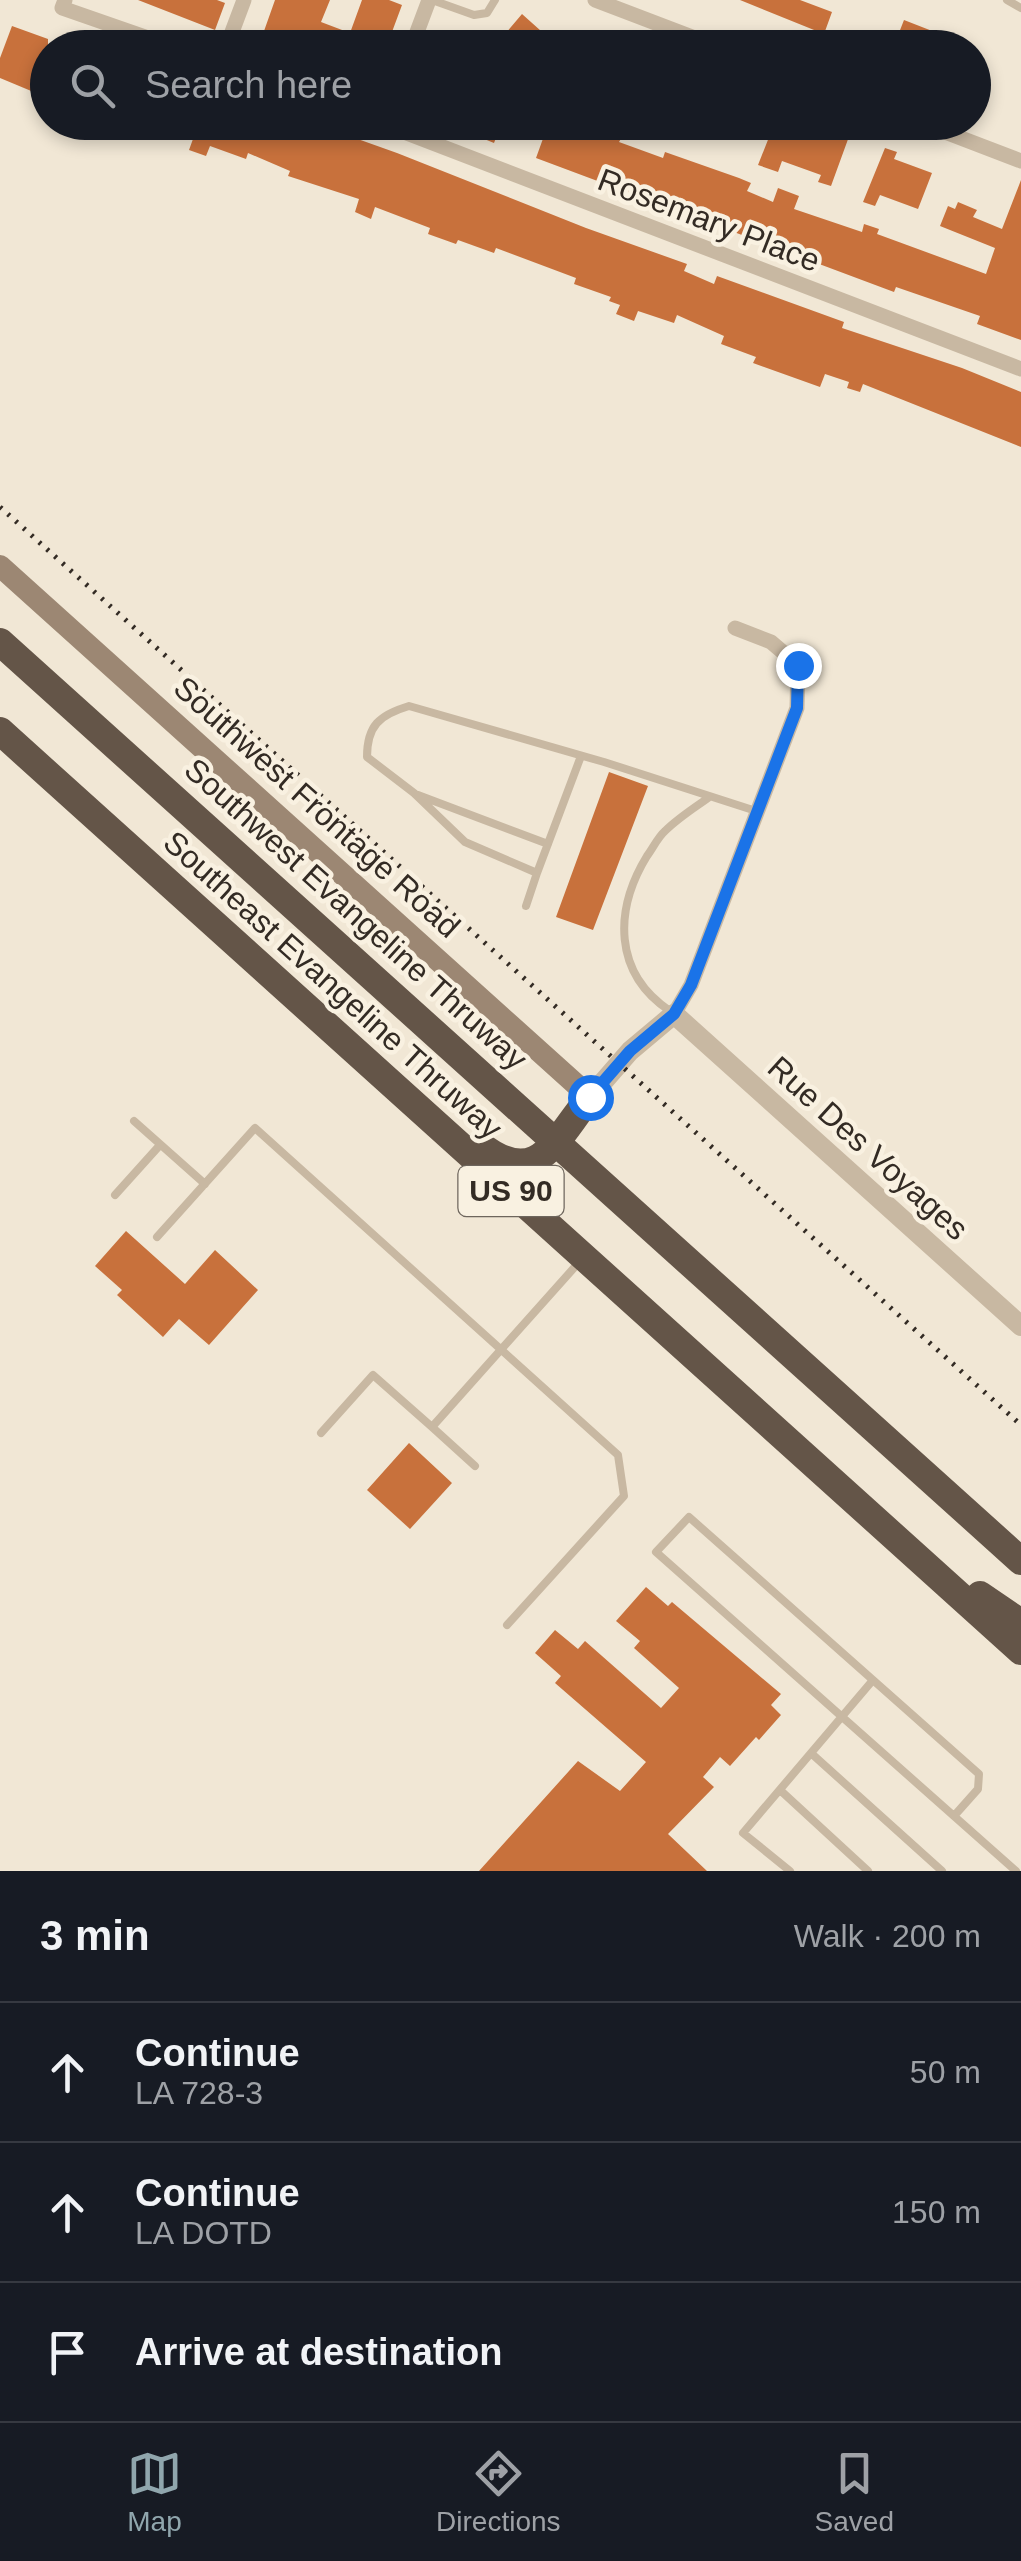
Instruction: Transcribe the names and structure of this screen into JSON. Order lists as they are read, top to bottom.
{
  "streets": {
    "highway": ["Southwest Evangeline Thruway", "Southeast Evangeline Thruway", "US 90"],
    "main road": ["Southwest Frontage Road"],
    "street": ["Rosemary Place", "Rue Des Voyages"]
  },
  "page": {
    "search": "Search here",
    "heading": ["3 min", "Walk · 200 m"],
    "list": [
      ["Continue", "LA 728-3", "50 m"],
      ["Continue", "LA DOTD", "150 m"],
      "Arrive at destination"
    ],
    "nav": ["Map", "Directions", "Saved"]
  }
}
